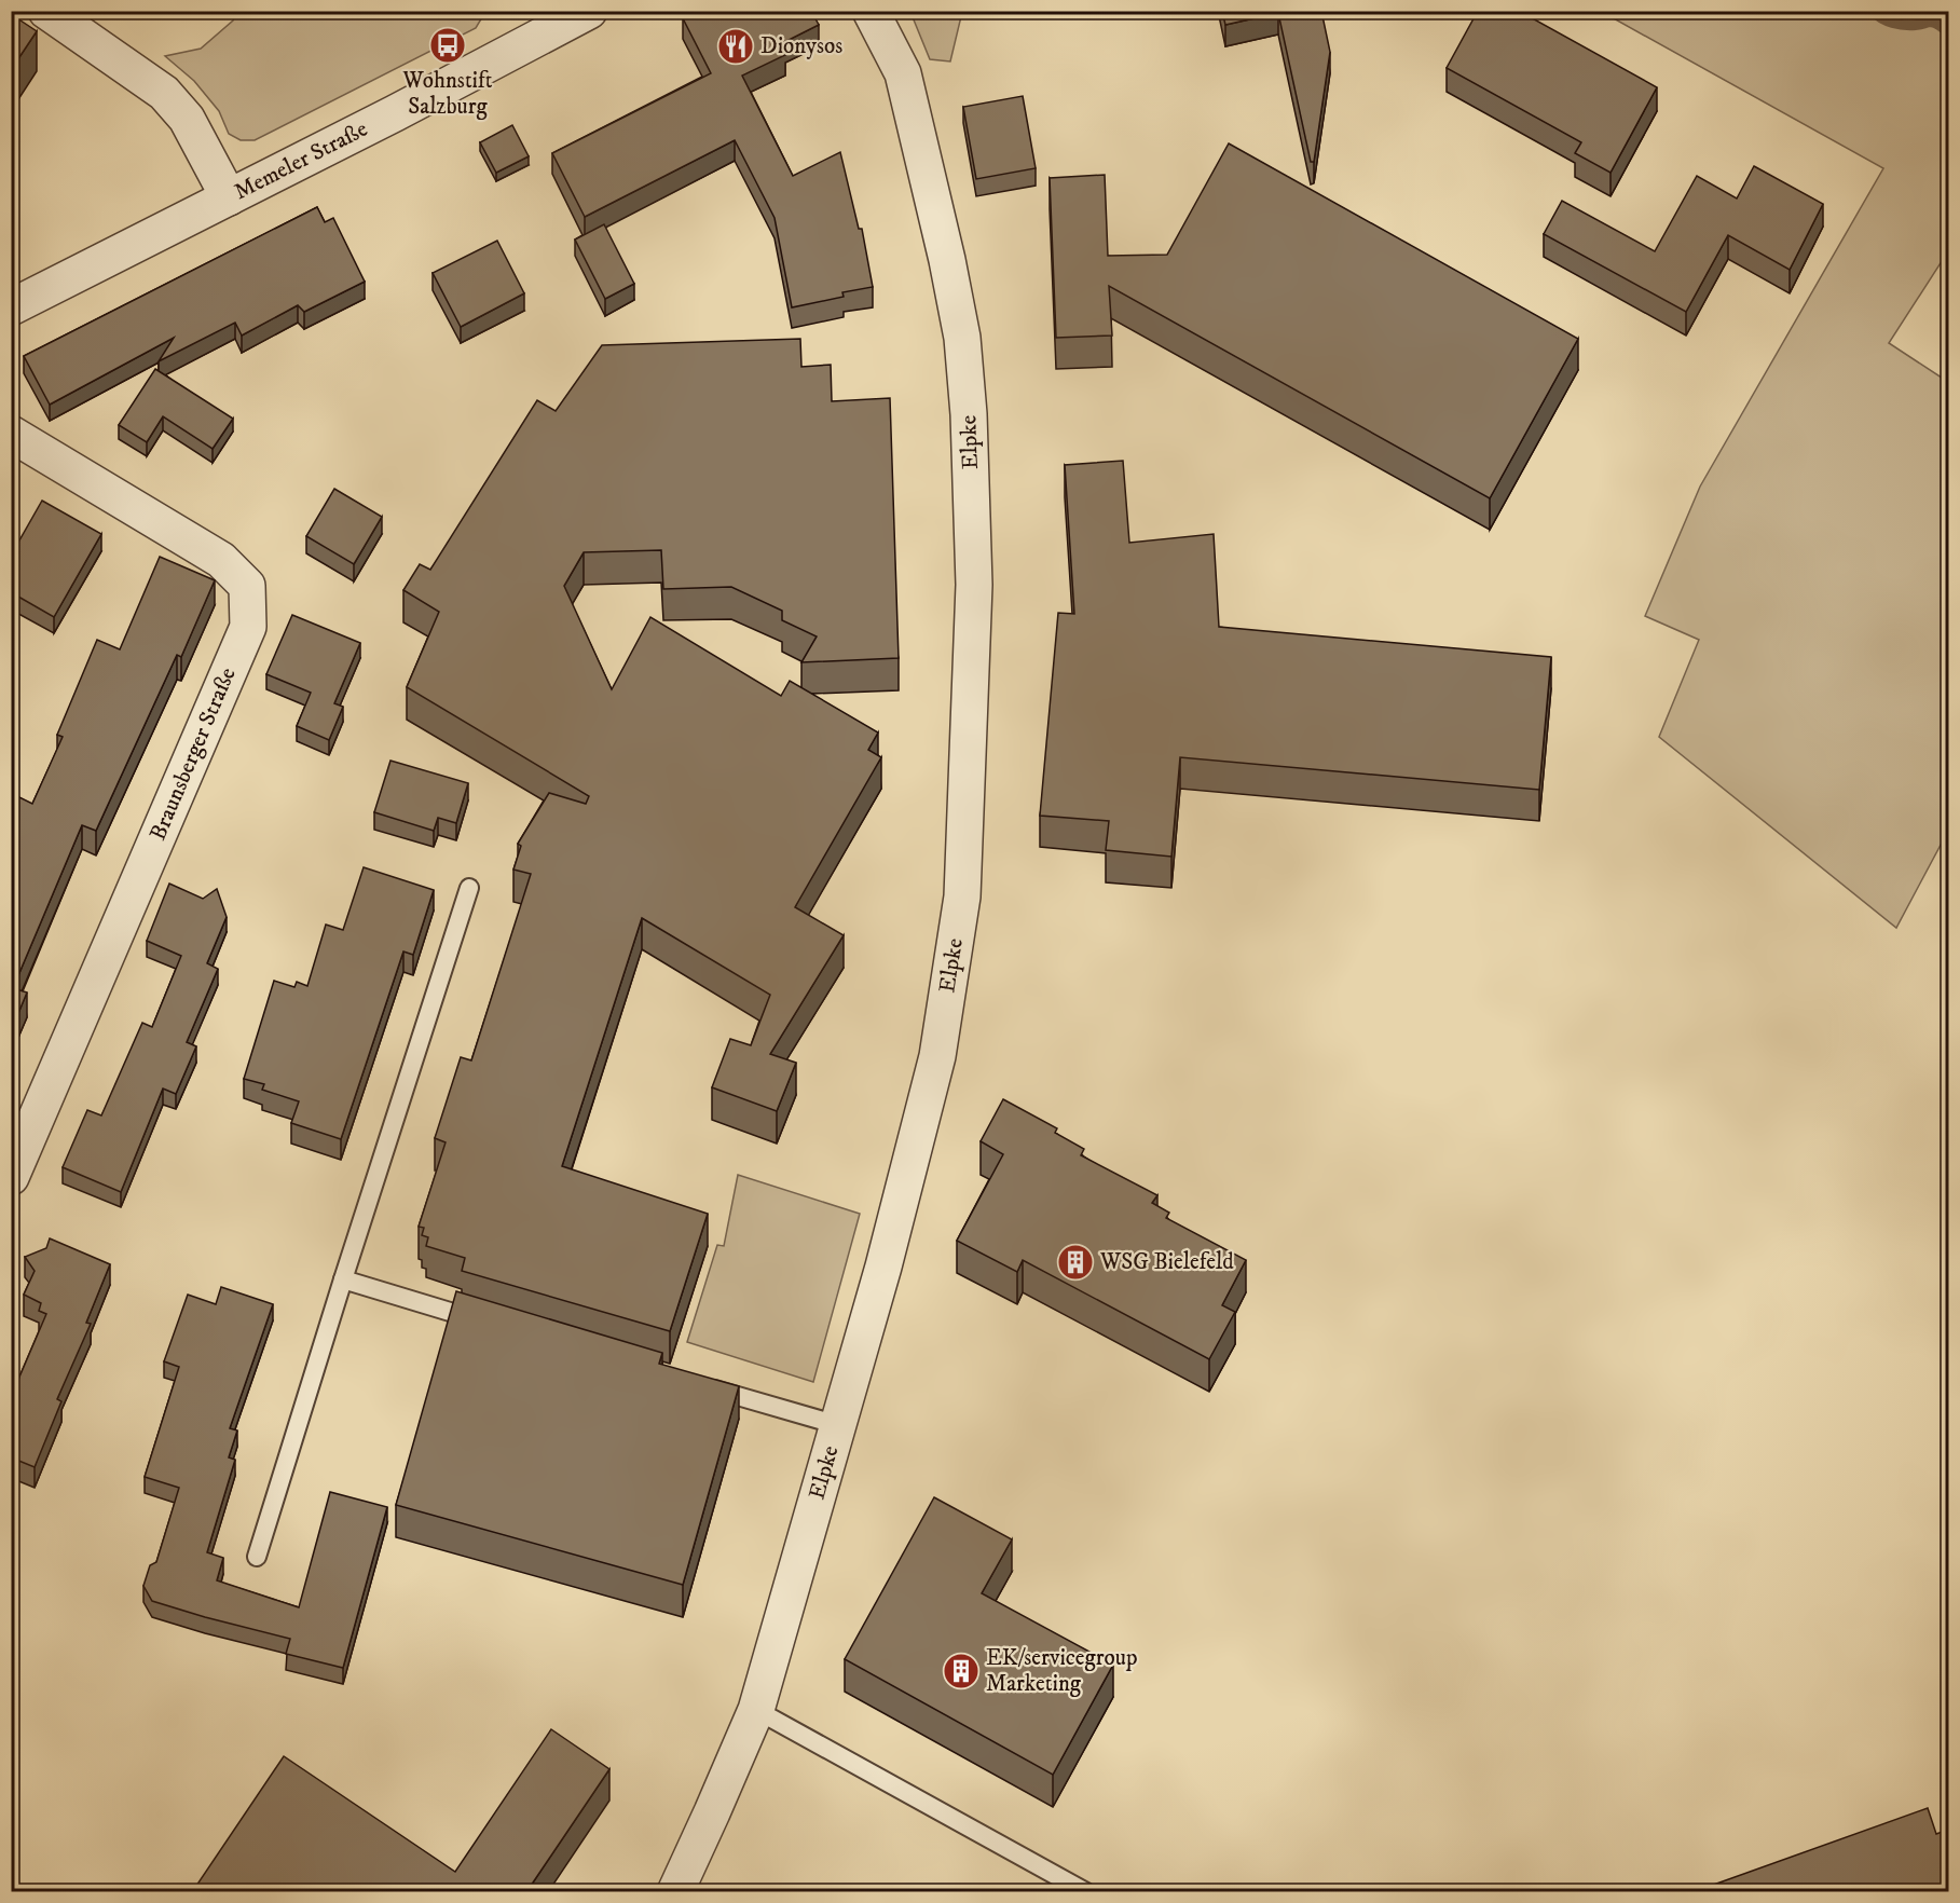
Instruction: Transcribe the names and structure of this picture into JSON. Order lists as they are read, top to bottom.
{
  "streets": {
    "street": ["Memeler Straße", "Elpke", "Braunsberger Straße"]
  },
  "places": {
    "bus stop": ["Wohnstift Salzburg"],
    "restaurant": ["Dionysos"],
    "building": ["WSG Bielefeld", "EK/servicegroup Marketing"]
  }
}
